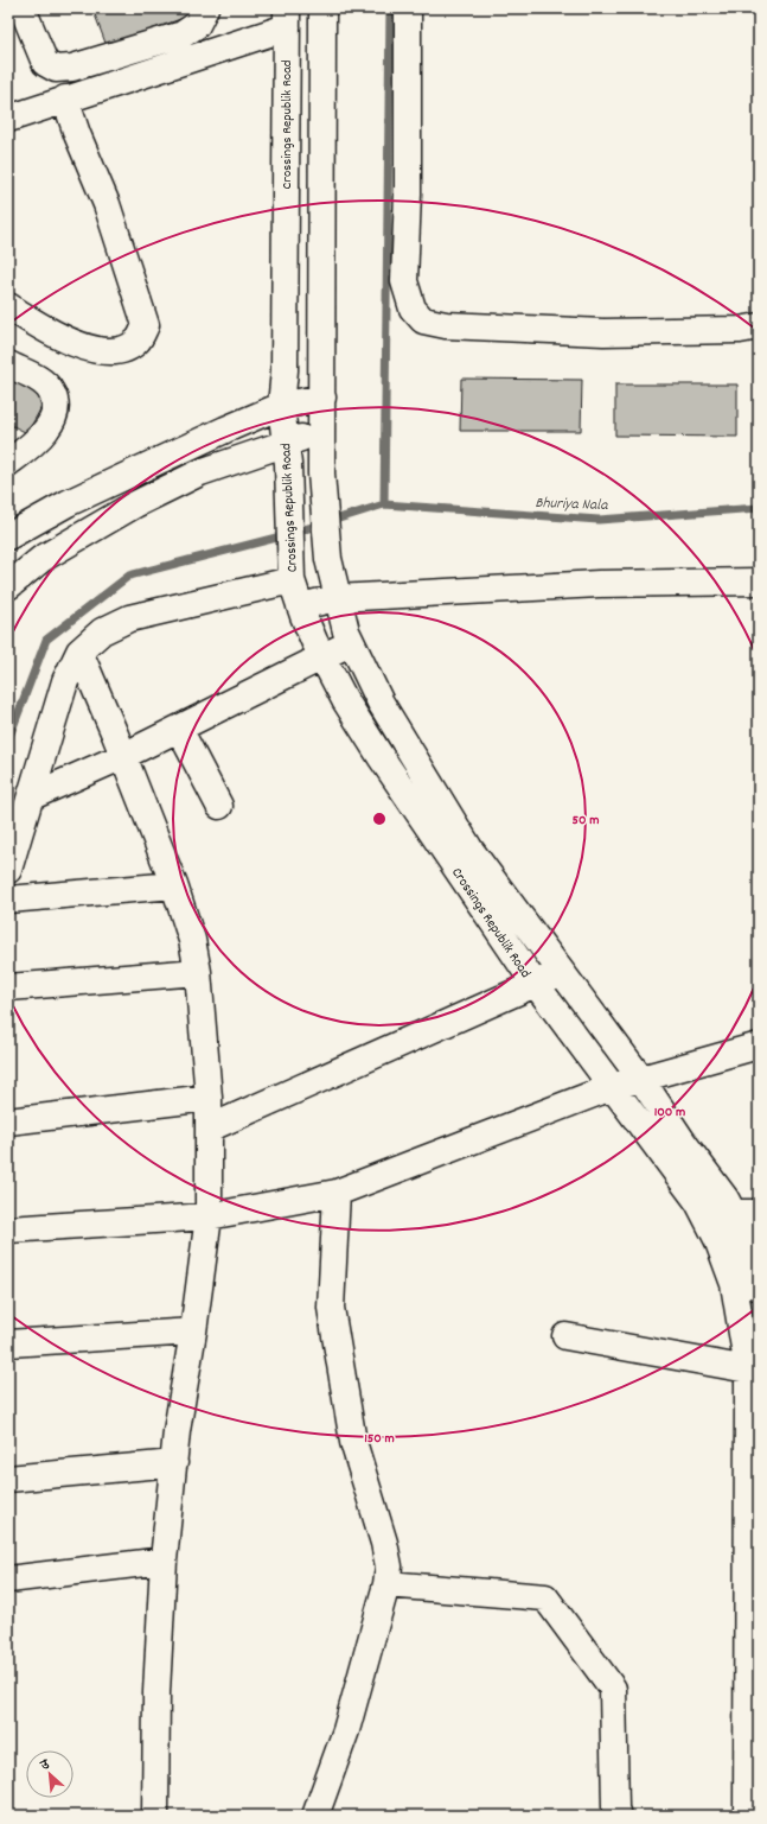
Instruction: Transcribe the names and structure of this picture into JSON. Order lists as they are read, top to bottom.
{
  "streets": {
    "street": ["Crossings Republik Road"]
  },
  "water": ["Bhuriya Nala"],
  "north": "top left",
  "rings": ["50 m", "100 m", "150 m"]
}
